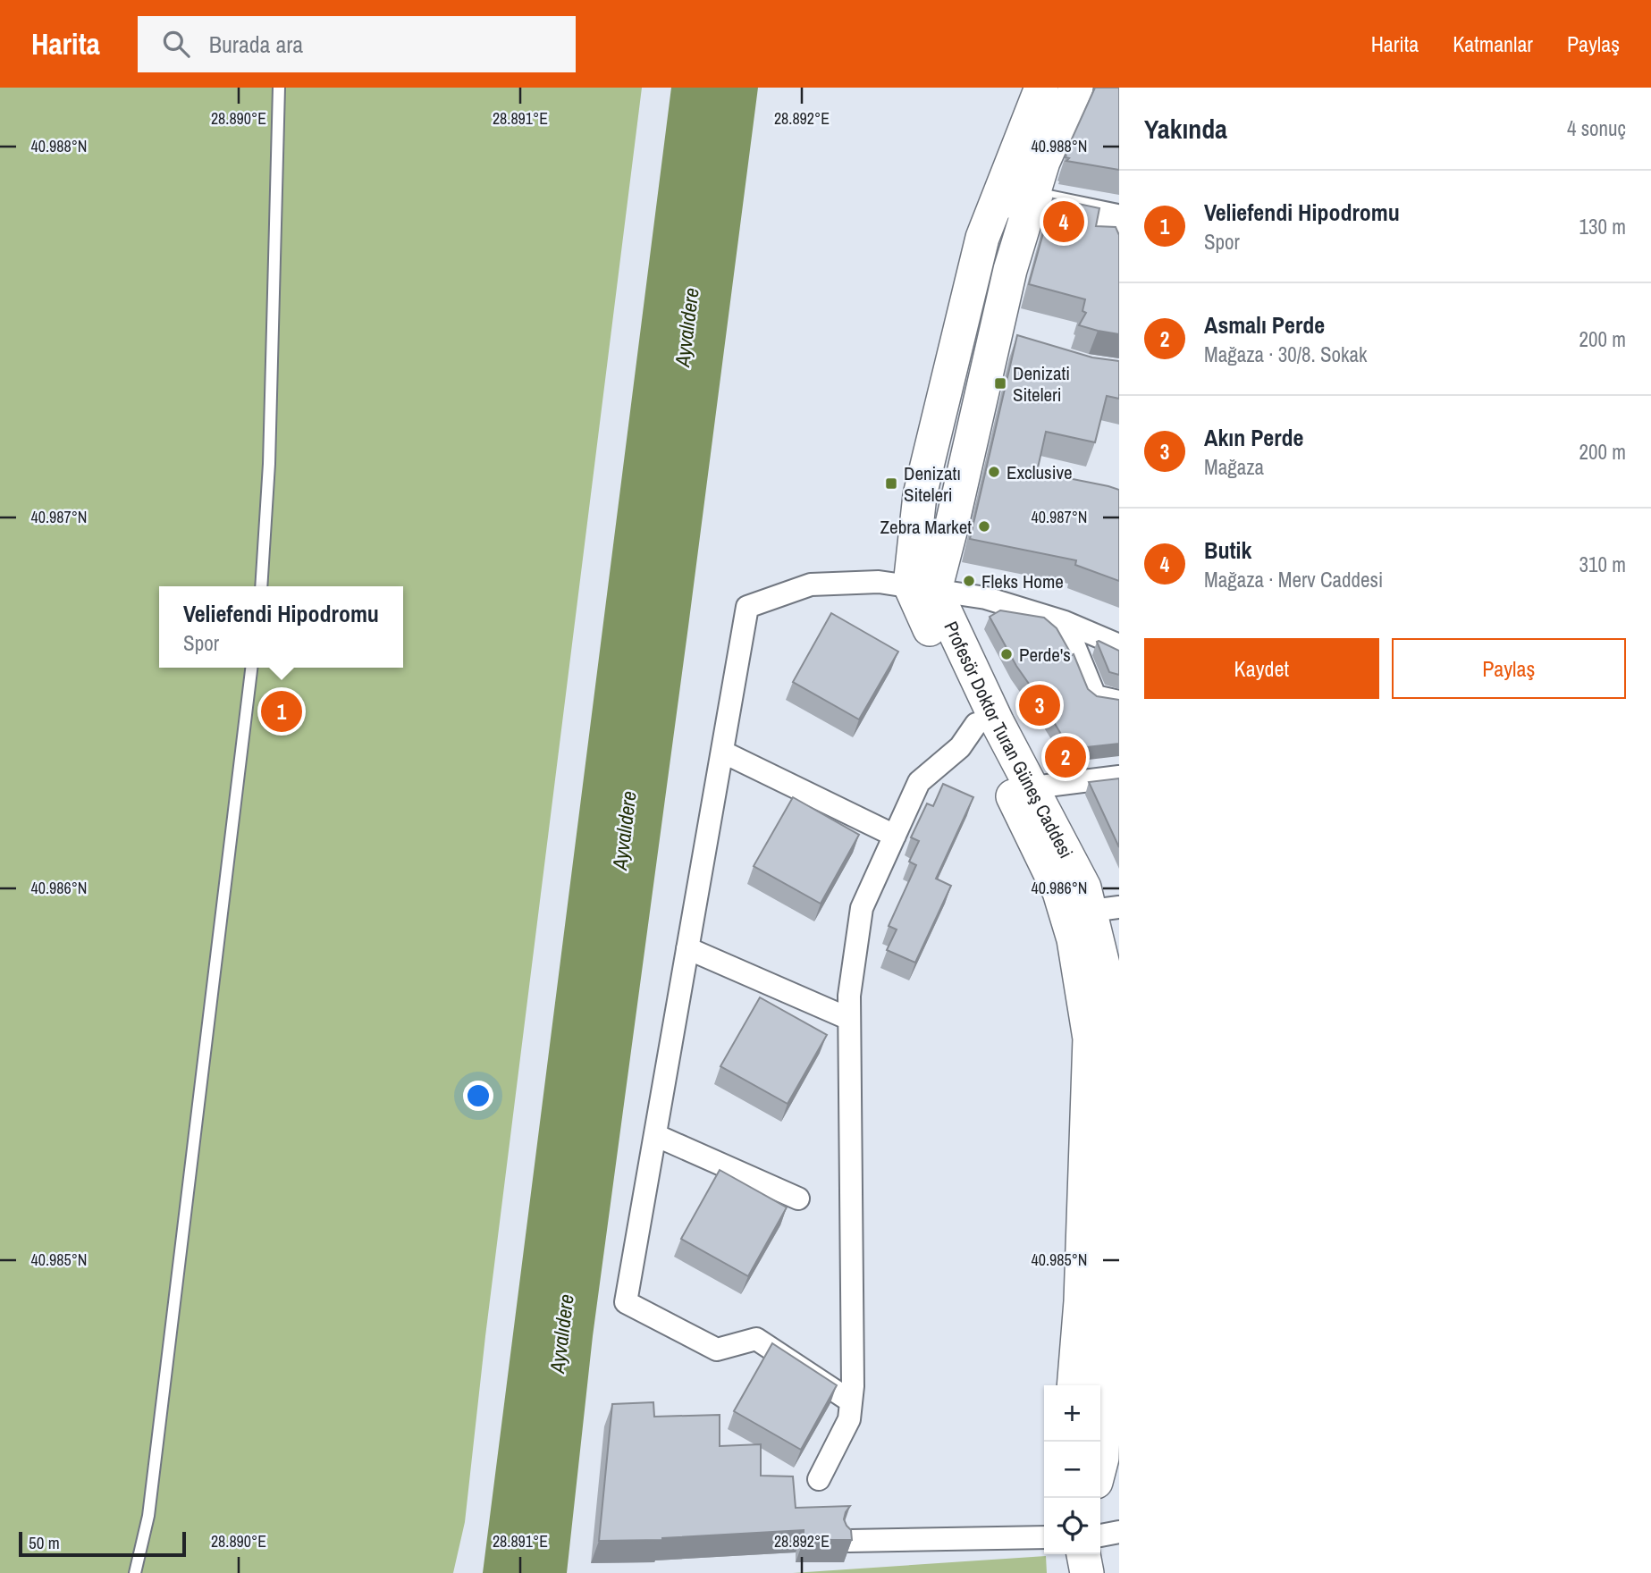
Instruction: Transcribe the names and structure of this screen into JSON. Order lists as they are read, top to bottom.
{
  "streets": {
    "main road": ["Profesör Doktor Turan Güneş Caddesi"]
  },
  "water": ["Ayvalıdere"],
  "places": {
    "transit": ["Denizati Siteleri", "Denizatı Siteleri"],
    "other": [
      "Exclusive",
      "Zebra Market",
      "Fleks Home",
      "Perde's"
    ]
  },
  "scale_bar": "50 m",
  "page": {
    "header": "Harita",
    "search": "Burada ara",
    "nav": ["Harita", "Katmanlar", "Paylaş"],
    "heading": ["Yakında", "4 sonuç"],
    "list": [
      {
        "mark": "1",
        "name": "Veliefendi Hipodromu",
        "note": "Spor",
        "value": "130 m"
      },
      {
        "mark": "2",
        "name": "Asmalı Perde",
        "note": "Mağaza · 30/8. Sokak",
        "value": "200 m"
      },
      {
        "mark": "3",
        "name": "Akın Perde",
        "note": "Mağaza",
        "value": "200 m"
      },
      {
        "mark": "4",
        "name": "Butik",
        "note": "Mağaza · Merv Caddesi",
        "value": "310 m"
      }
    ],
    "pins": [
      "4",
      "3",
      "1",
      "2"
    ],
    "popup": ["Veliefendi Hipodromu", "Spor"],
    "buttons": ["Kaydet", "Paylaş"],
    "map_buttons": ["+", "−"],
    "scale": "50 m"
  },
  "coordinates": [
    "28.890°E",
    "28.891°E",
    "28.892°E",
    "40.988°N",
    "40.987°N",
    "40.986°N",
    "40.985°N"
  ]
}
